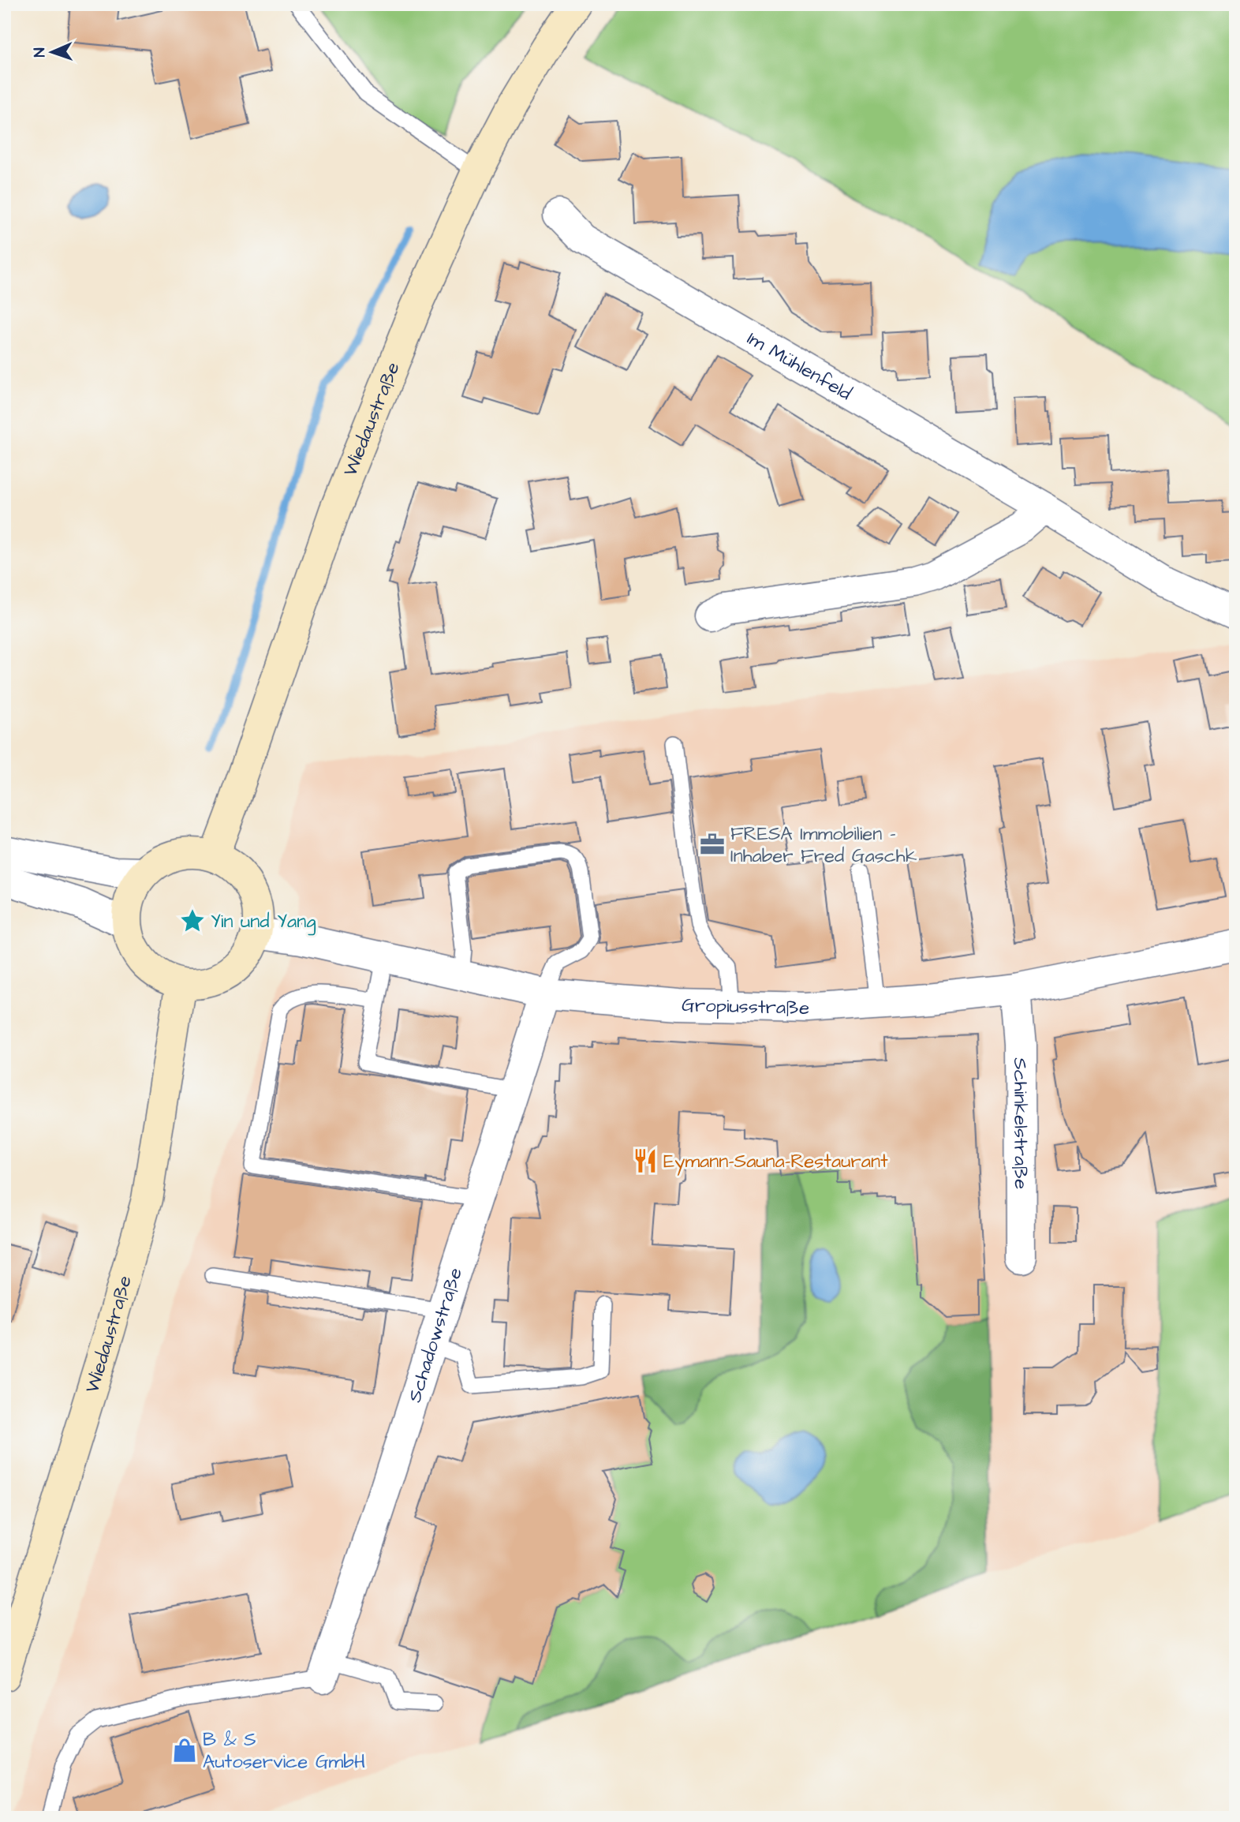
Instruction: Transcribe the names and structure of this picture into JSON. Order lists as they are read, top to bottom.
{
  "streets": {
    "main road": ["Wiedaustraße"],
    "street": [
      "Im Mühlenfeld",
      "Gropiusstraße",
      "Schinkelstraße",
      "Schadowstraße"
    ]
  },
  "crossings": [
    ["Wiedaustraße", "Gropiusstraße"],
    ["Gropiusstraße", "Schinkelstraße"],
    ["Gropiusstraße", "Schadowstraße"]
  ],
  "places": {
    "office": ["FRESA Immobilien - Inhaber Fred Gaschk"],
    "place": ["Yin und Yang"],
    "restaurant": ["Eymann-Sauna-Restaurant"],
    "shop": ["B & S Autoservice GmbH"]
  },
  "north": "left"
}
